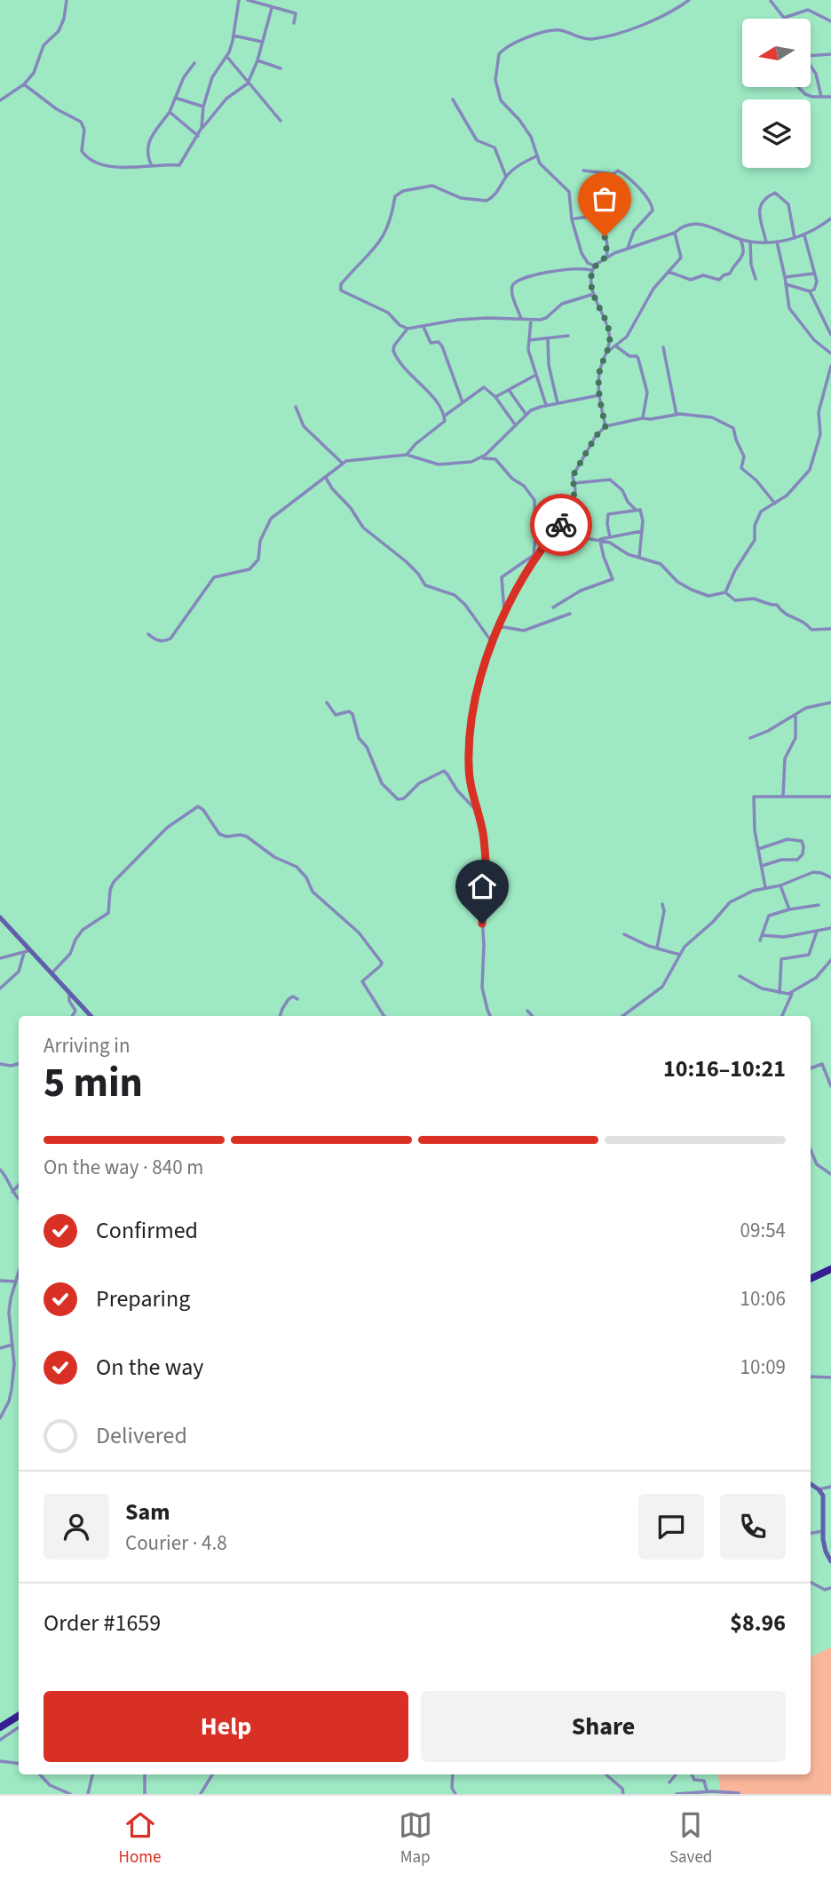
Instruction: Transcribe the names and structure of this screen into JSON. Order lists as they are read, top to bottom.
{
  "north": "left",
  "page": {
    "heading": ["5 min", "Arriving in", "10:16–10:21"],
    "panel": [
      "Sam",
      "Courier · 4.8",
      "Order #1659",
      "$8.96"
    ],
    "bar": "On the way · 840 m",
    "list": [
      ["Confirmed", "09:54"],
      ["Preparing", "10:06"],
      ["On the way", "10:09"],
      "Delivered"
    ],
    "buttons": ["Help", "Share"],
    "tabs": ["Home", "Map", "Saved"]
  }
}
